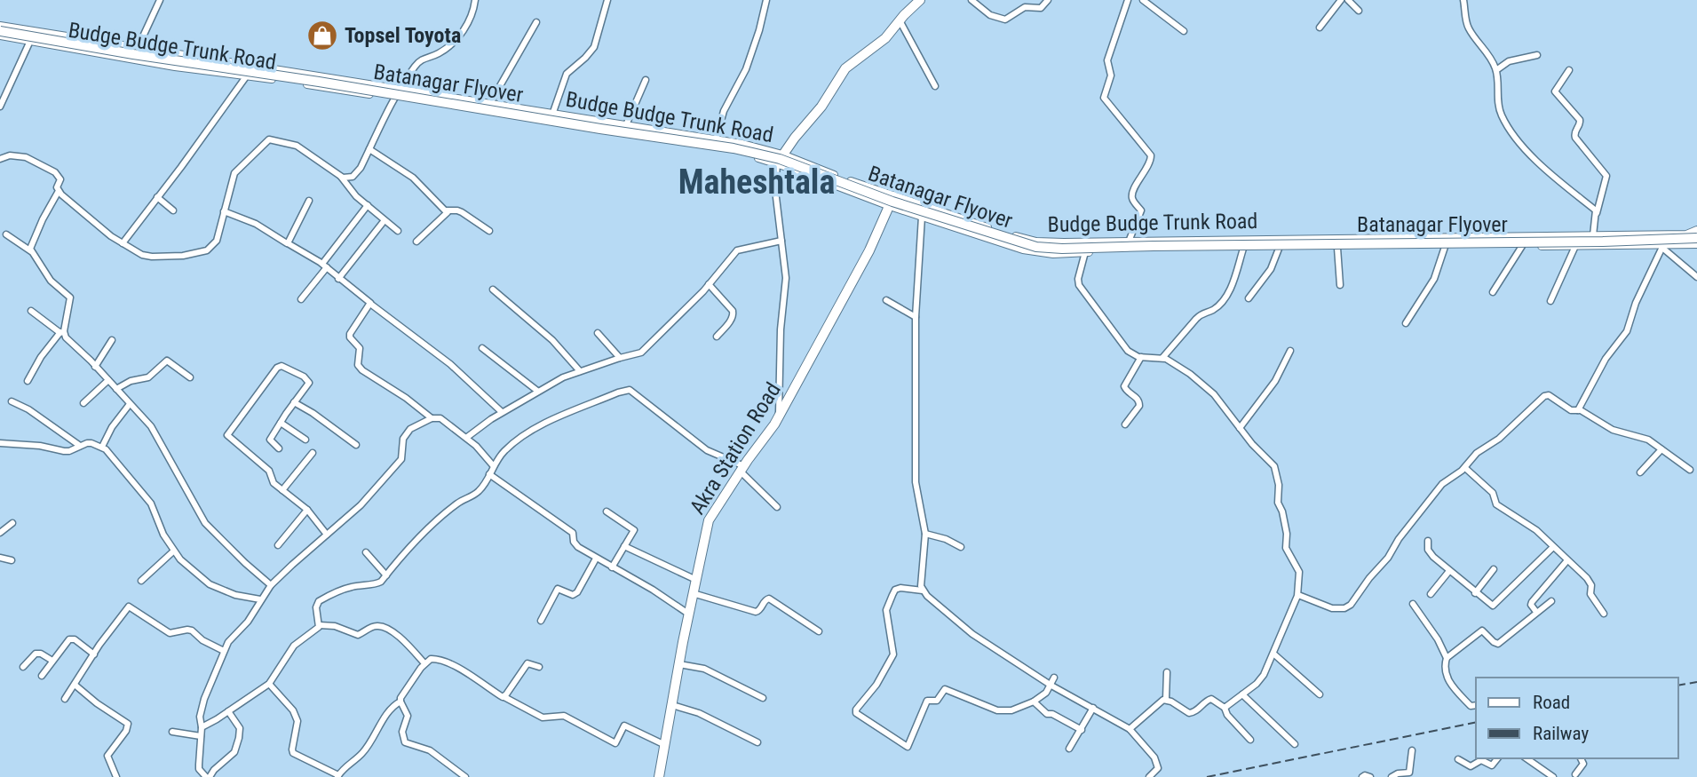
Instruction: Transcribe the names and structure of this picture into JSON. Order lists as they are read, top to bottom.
{
  "streets": {
    "main road": ["Batanagar Flyover", "Akra Station Road"],
    "street": ["Budge Budge Trunk Road"]
  },
  "crossings": [
    ["Budge Budge Trunk Road", "Batanagar Flyover"],
    ["Budge Budge Trunk Road", "Akra Station Road"]
  ],
  "districts": ["Maheshtala"],
  "places": {
    "shop": ["Topsel Toyota"]
  },
  "legend": ["Road", "Railway"]
}
